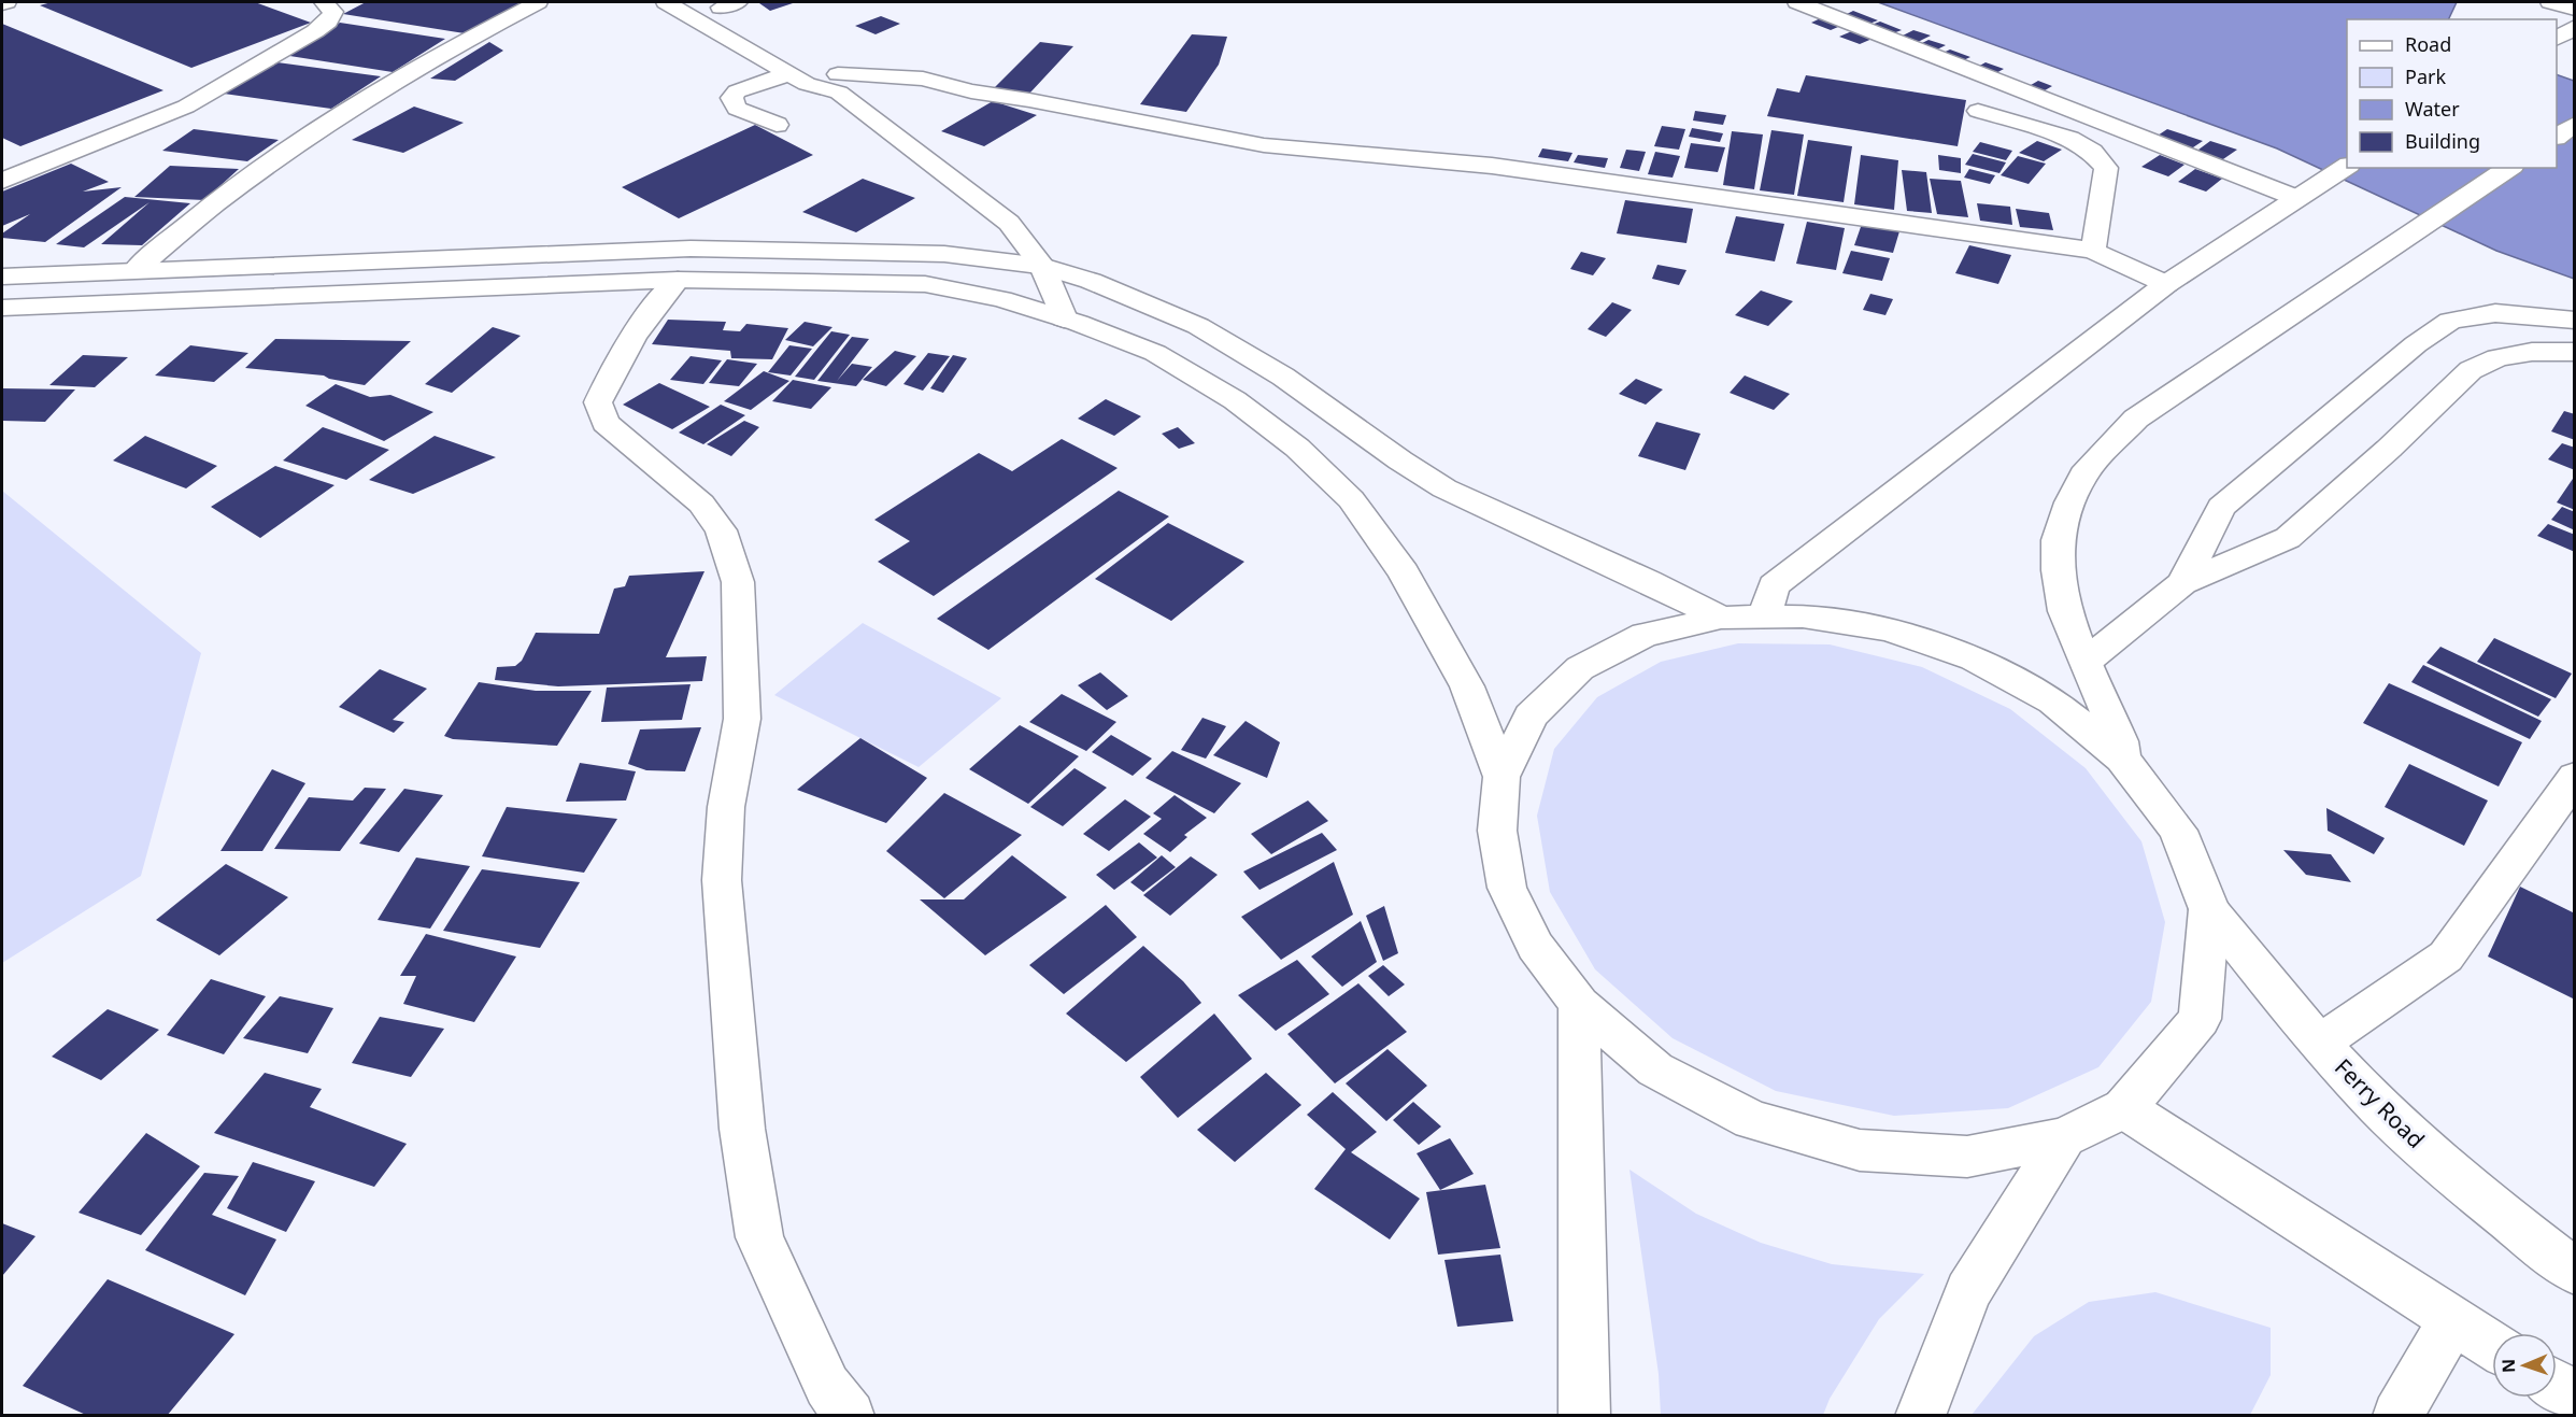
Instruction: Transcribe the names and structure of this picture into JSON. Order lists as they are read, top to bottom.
{
  "streets": {
    "main road": ["Ferry Road"]
  },
  "legend": [
    "Road",
    "Park",
    "Water",
    "Building"
  ],
  "north": "left"
}
